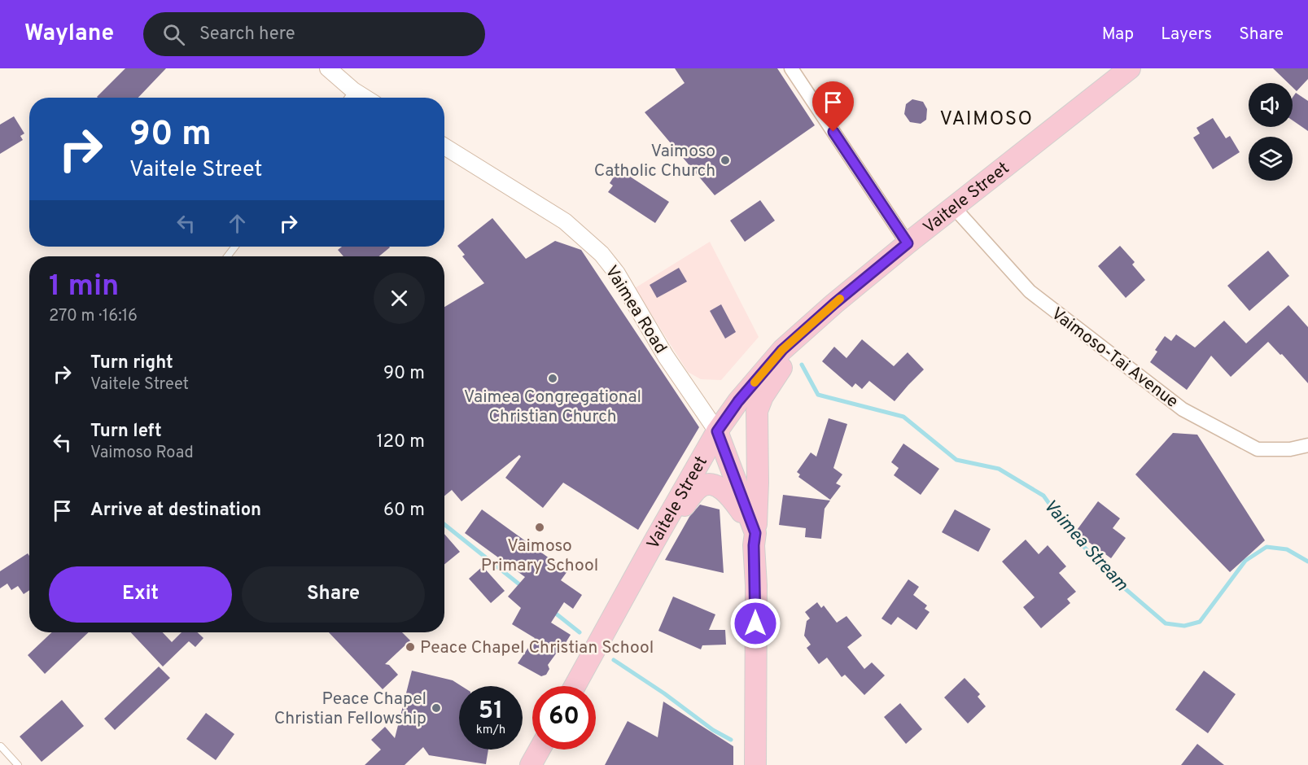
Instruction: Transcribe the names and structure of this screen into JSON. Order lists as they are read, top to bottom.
{
  "streets": {
    "main road": ["Vaitele Street"],
    "street": ["Vaimea Road", "Vaimoso-Tai Avenue"]
  },
  "crossings": [
    ["Vaitele Street", "Vaimea Road"],
    ["Vaitele Street", "Vaimoso-Tai Avenue"]
  ],
  "districts": ["VAIMOSO"],
  "water": ["Vaimea Stream"],
  "places": [
    "Vaimoso Catholic Church",
    "Vaimea Congregational Christian Church",
    "Vaimoso Primary School",
    "Peace Chapel Christian School",
    "Peace Chapel Christian Fellowship"
  ],
  "page": {
    "header": "Waylane",
    "search": "Search here",
    "nav": ["Map", "Layers", "Share"],
    "turn": ["90 m", "Vaitele Street"],
    "heading": ["1 min", "270 m · 16:16"],
    "list": [
      {
        "name": "Turn right",
        "note": "Vaitele Street",
        "value": "90 m"
      },
      {
        "name": "Turn left",
        "note": "Vaimoso Road",
        "value": "120 m"
      },
      {
        "name": "Arrive at destination",
        "value": "60 m"
      }
    ],
    "buttons": ["Exit", "Share"],
    "speed": "51 km/h",
    "limit": "60"
  }
}
